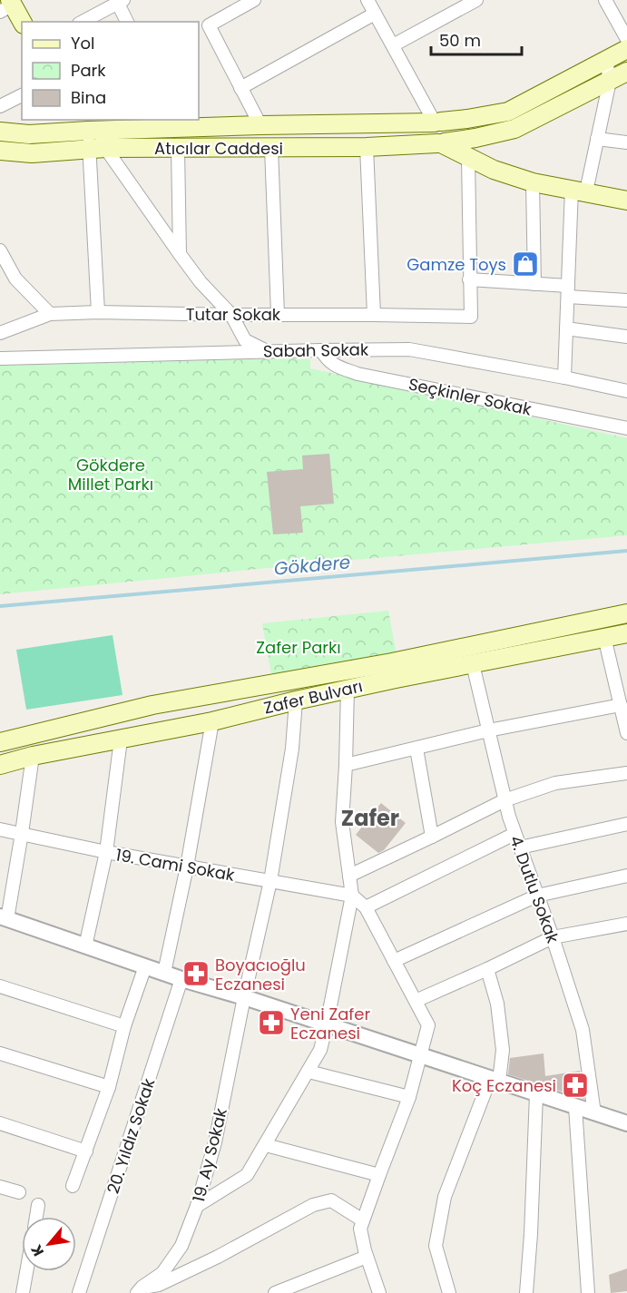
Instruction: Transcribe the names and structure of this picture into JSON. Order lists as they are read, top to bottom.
{
  "streets": {
    "main road": ["Atıcılar Caddesi", "Zafer Bulvarı"],
    "street": [
      "Tutar Sokak",
      "Sabah Sokak",
      "Seçkinler Sokak",
      "19. Cami Sokak",
      "4. Dutlu Sokak",
      "20. Yıldız Sokak",
      "19. Ay Sokak"
    ]
  },
  "crossings": [
    ["Sabah Sokak", "Seçkinler Sokak"],
    ["Zafer Bulvarı", "4. Dutlu Sokak"],
    ["Zafer Bulvarı", "19. Ay Sokak"],
    ["19. Cami Sokak", "19. Ay Sokak"]
  ],
  "districts": ["Zafer"],
  "water": ["Gökdere"],
  "parks": ["Gökdere Millet Parkı", "Zafer Parkı"],
  "places": {
    "shop": ["Gamze Toys"],
    "pharmacy": ["Boyacıoğlu Eczanesi", "Yeni Zafer Eczanesi", "Koç Eczanesi"]
  },
  "legend": ["Yol", "Park", "Bina"],
  "scale_bar": "50 m",
  "north": "bottom left"
}
